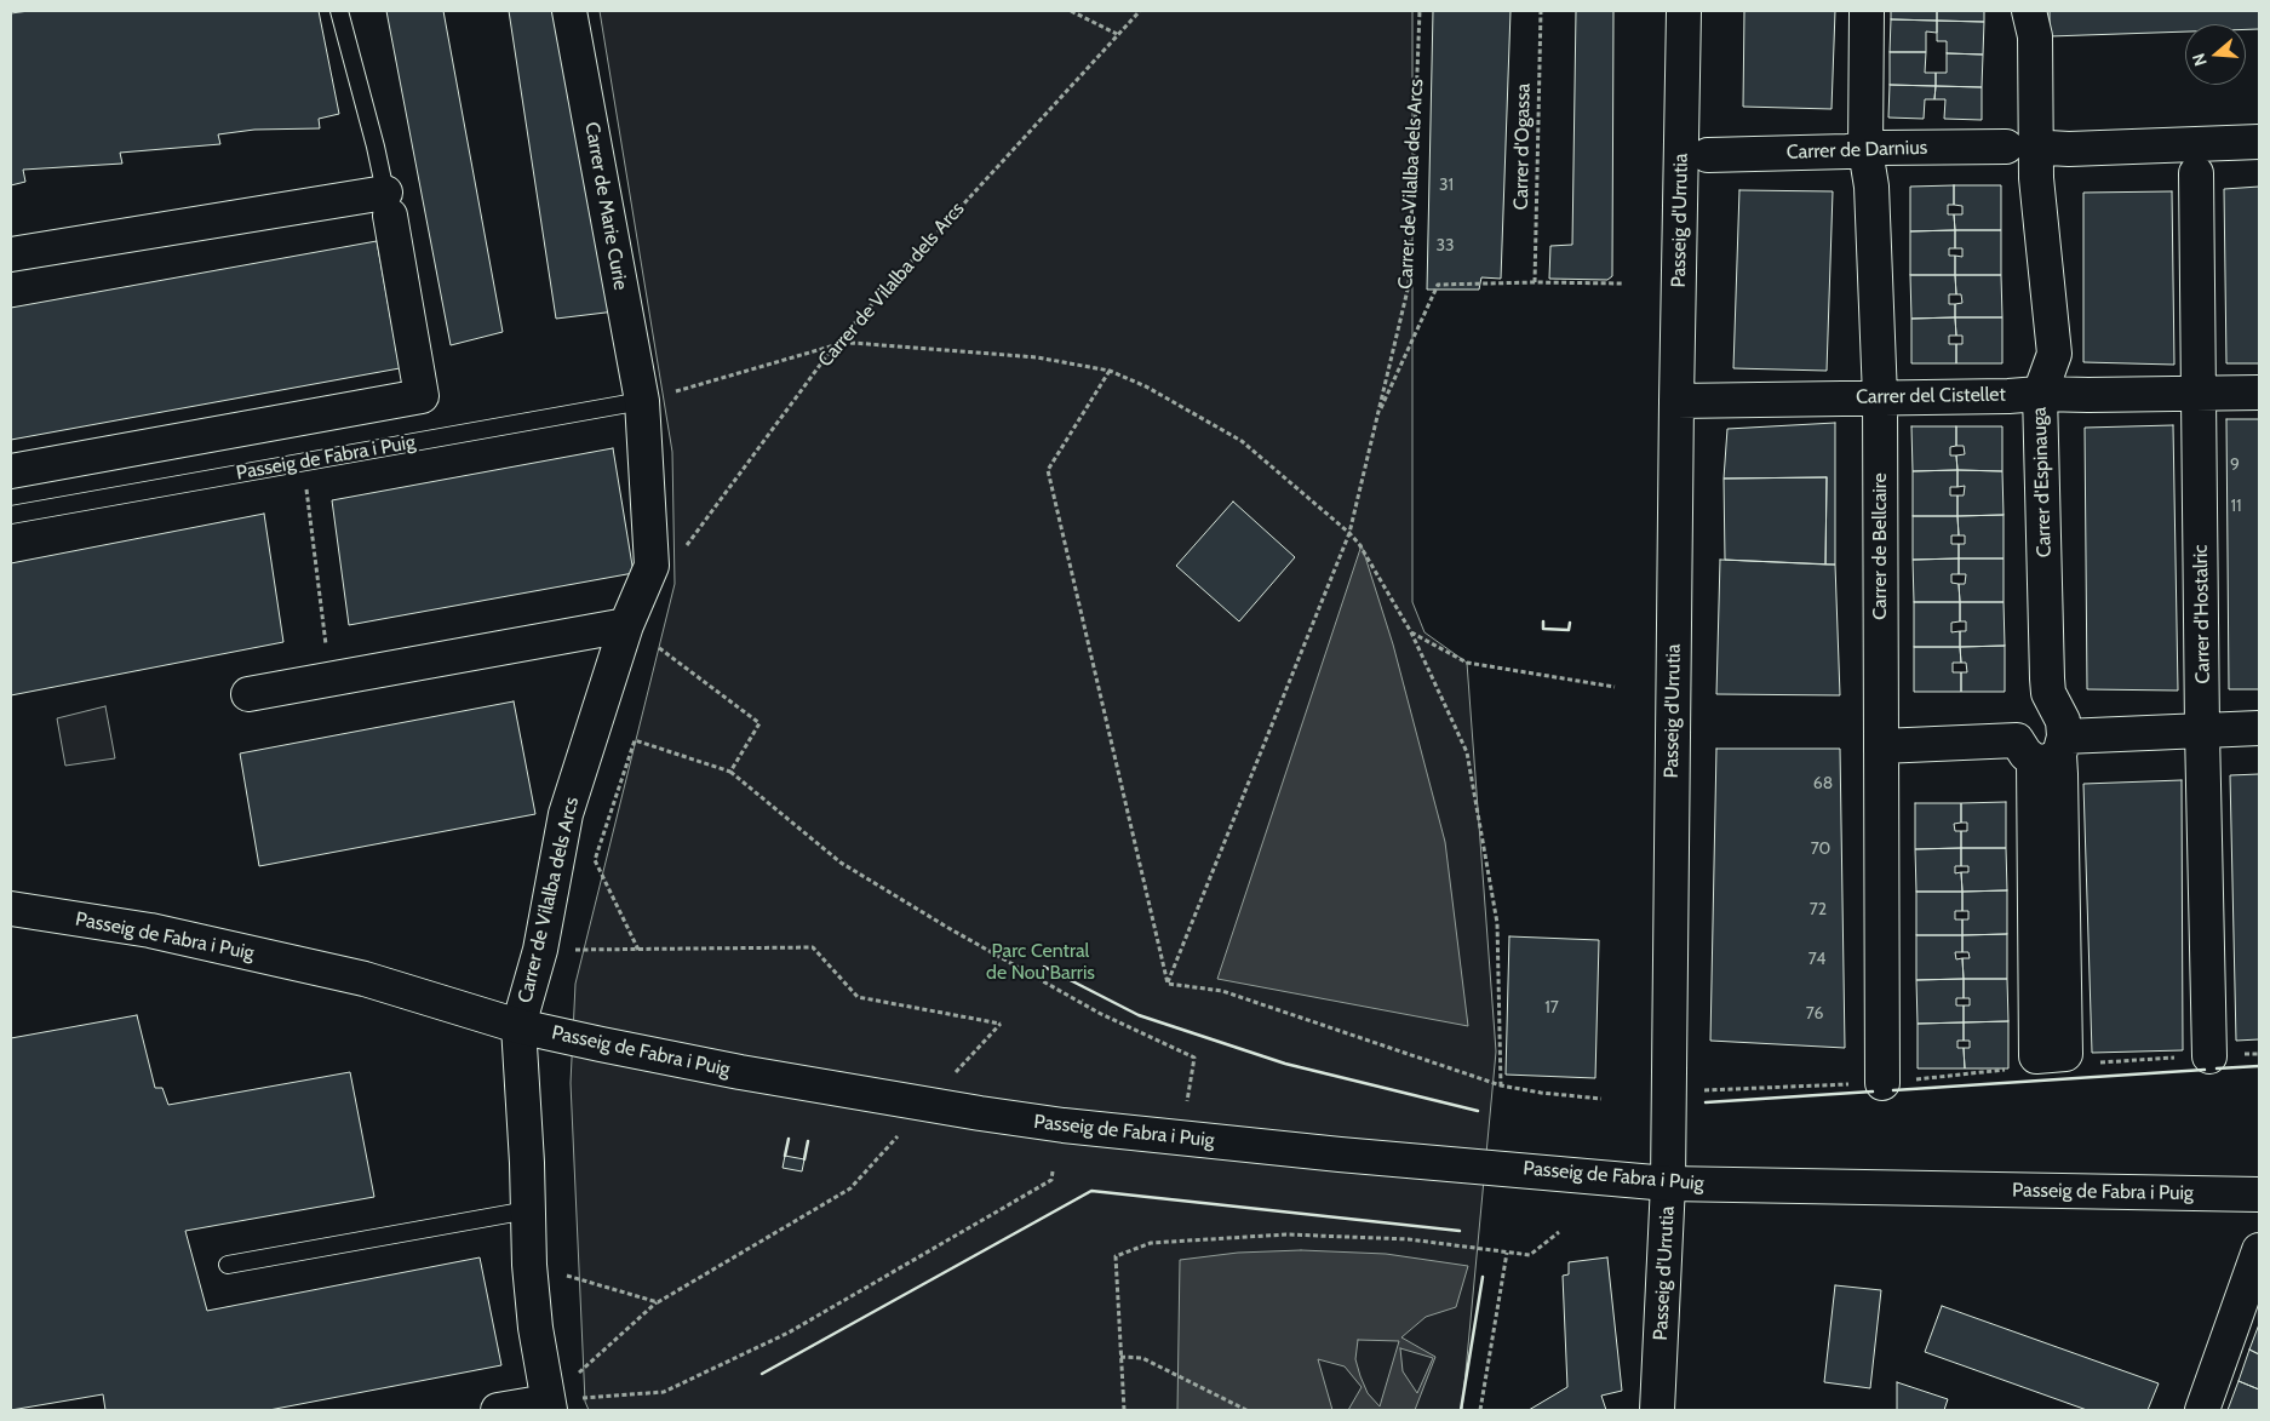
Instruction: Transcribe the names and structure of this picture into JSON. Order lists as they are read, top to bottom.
{
  "streets": {
    "street": [
      "Carrer de Darnius",
      "Carrer de Vilalba dels Arcs",
      "Carrer de Marie Curie",
      "Passeig d'Urrutia",
      "Carrer del Cistellet",
      "Passeig de Fabra i Puig",
      "Carrer d'Espinauga",
      "Carrer de Bellcaire",
      "Carrer d'Hostalric"
    ],
    "path": ["Carrer d'Ogassa"]
  },
  "crossings": [
    ["Carrer de Darnius", "Carrer de Bellcaire"],
    ["Carrer de Vilalba dels Arcs", "Carrer de Marie Curie"],
    ["Carrer de Vilalba dels Arcs", "Passeig de Fabra i Puig"],
    ["Carrer de Marie Curie", "Passeig de Fabra i Puig"],
    ["Passeig d'Urrutia", "Carrer del Cistellet"],
    ["Passeig d'Urrutia", "Passeig de Fabra i Puig"],
    ["Carrer del Cistellet", "Carrer d'Espinauga"],
    ["Carrer del Cistellet", "Carrer de Bellcaire"],
    ["Carrer del Cistellet", "Carrer d'Hostalric"]
  ],
  "parks": ["Parc Central de Nou Barris"],
  "house_numbers": [
    "31",
    "33",
    "9",
    "11",
    "68",
    "70",
    "72",
    "74",
    "17",
    "76"
  ],
  "north": "left"
}
